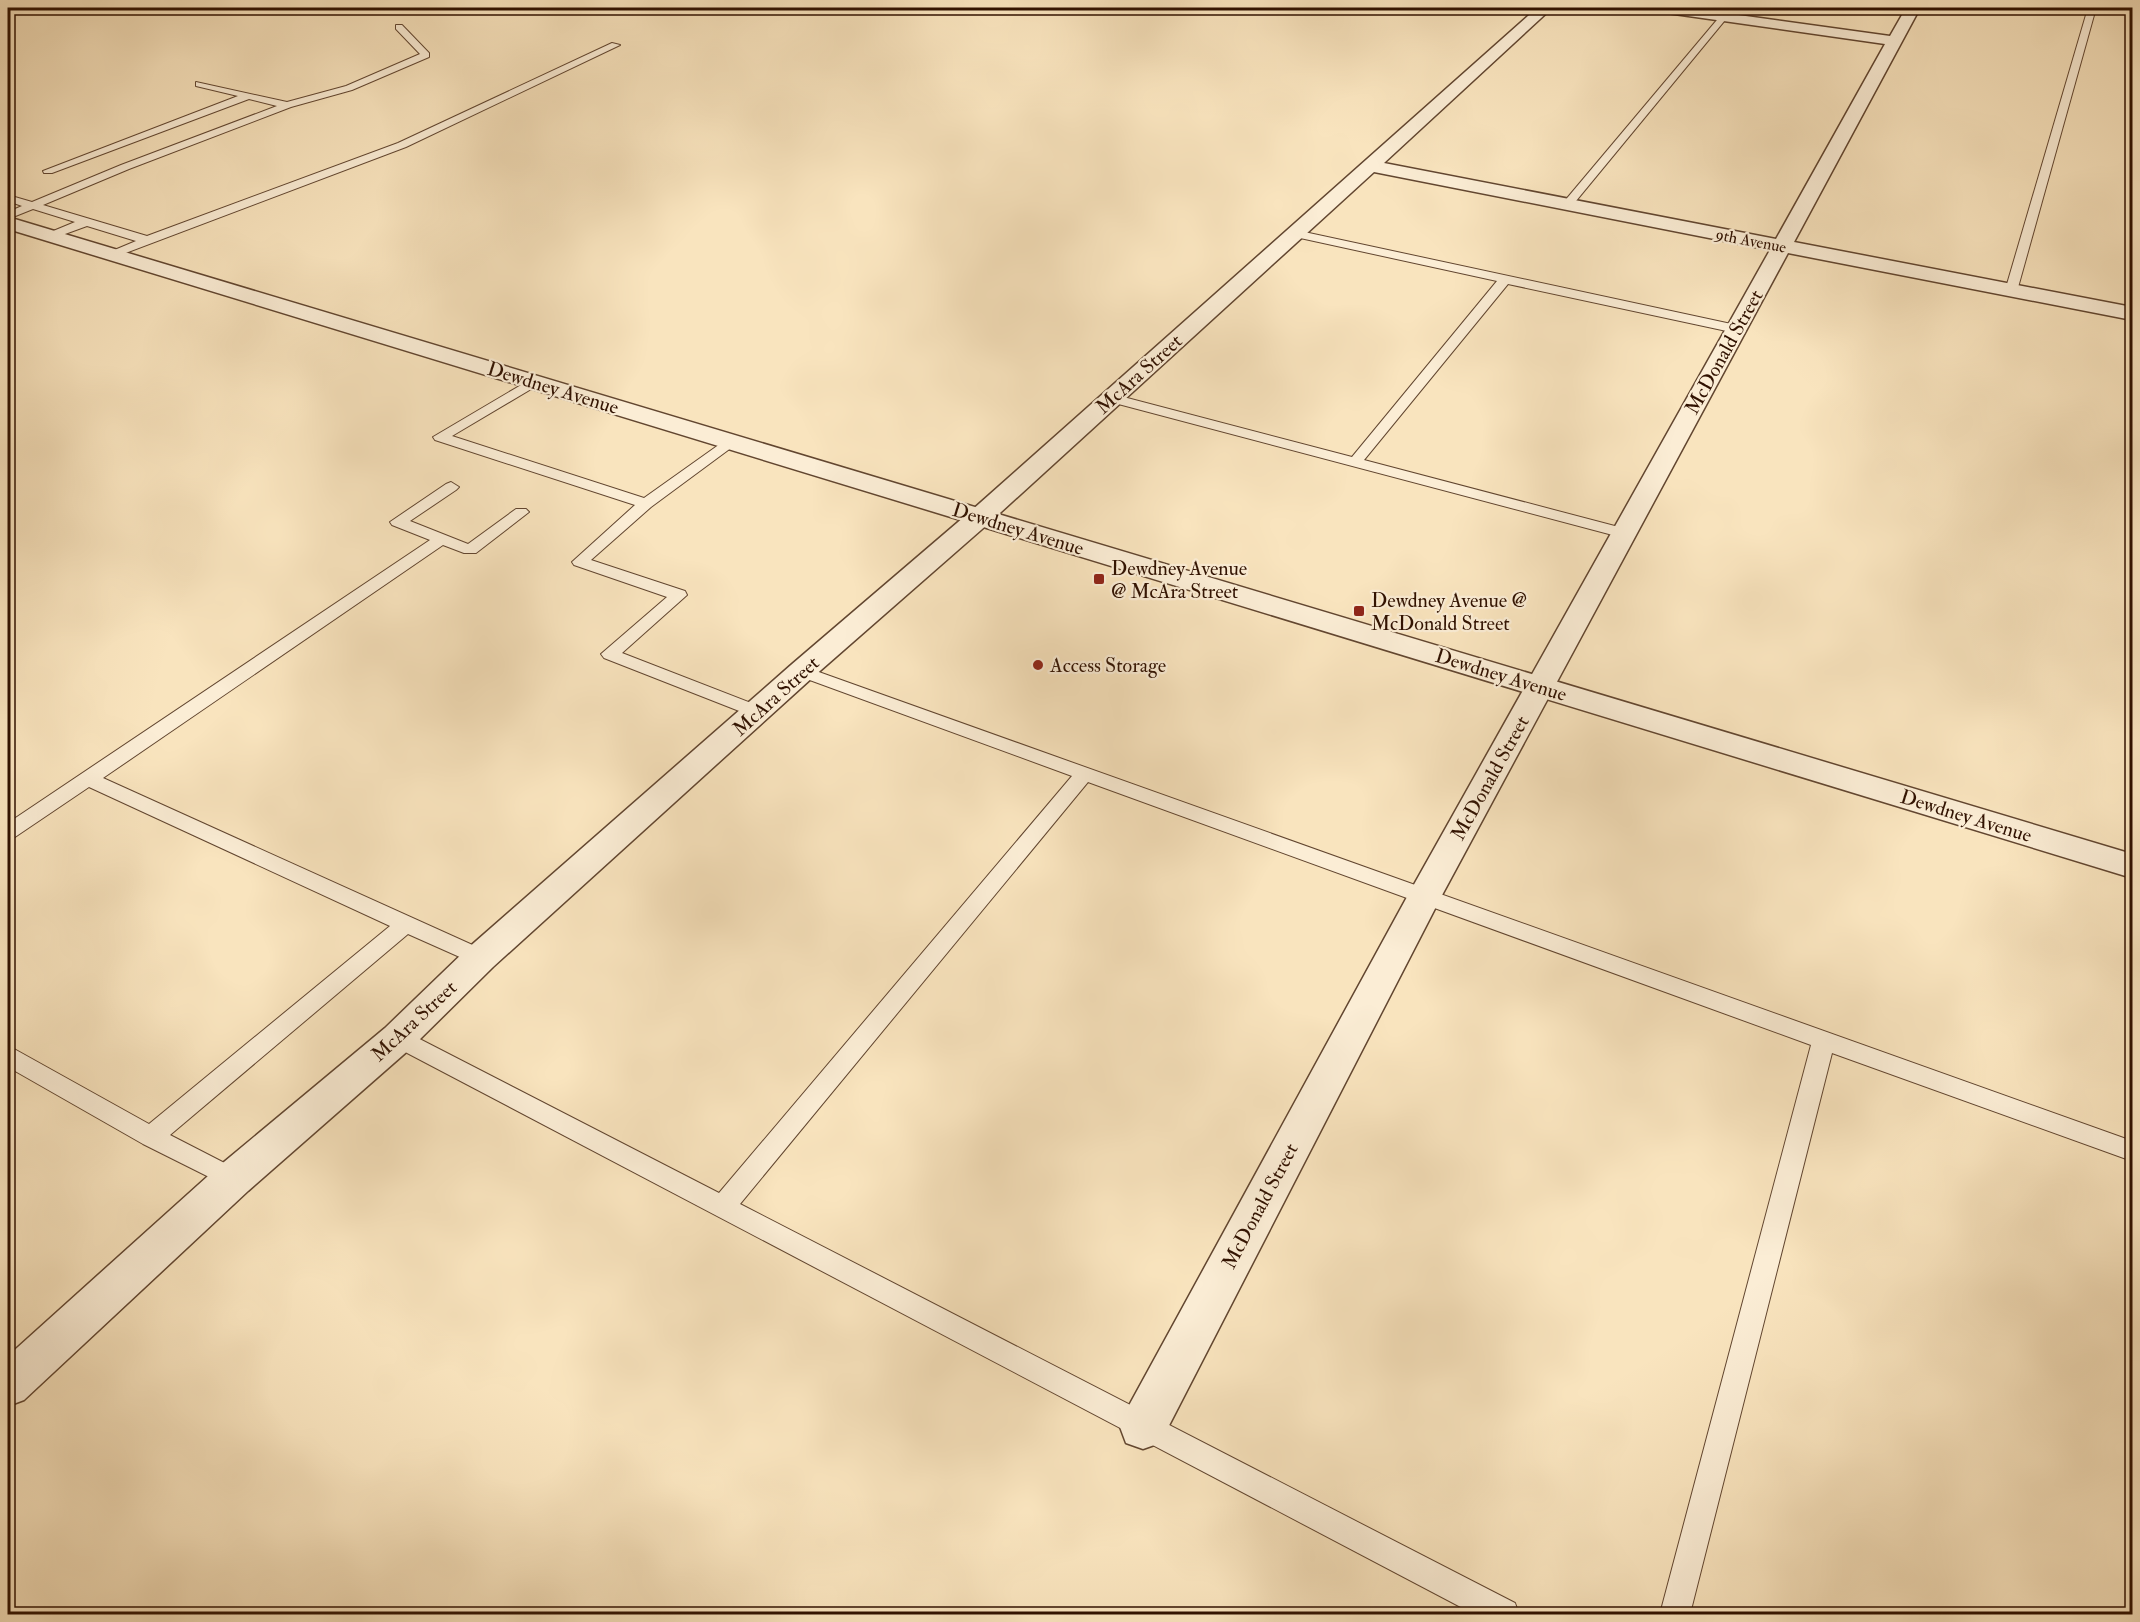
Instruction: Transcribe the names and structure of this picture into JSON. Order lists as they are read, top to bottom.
{
  "streets": {
    "street": [
      "9th Avenue",
      "McDonald Street",
      "McAra Street",
      "Dewdney Avenue"
    ]
  },
  "crossings": [
    ["9th Avenue", "McDonald Street"],
    ["9th Avenue", "McAra Street"],
    ["McDonald Street", "Dewdney Avenue"],
    ["McAra Street", "Dewdney Avenue"]
  ],
  "places": {
    "transit": ["Dewdney Avenue @ McAra Street", "Dewdney Avenue @ McDonald Street"],
    "other": ["Access Storage"]
  }
}
